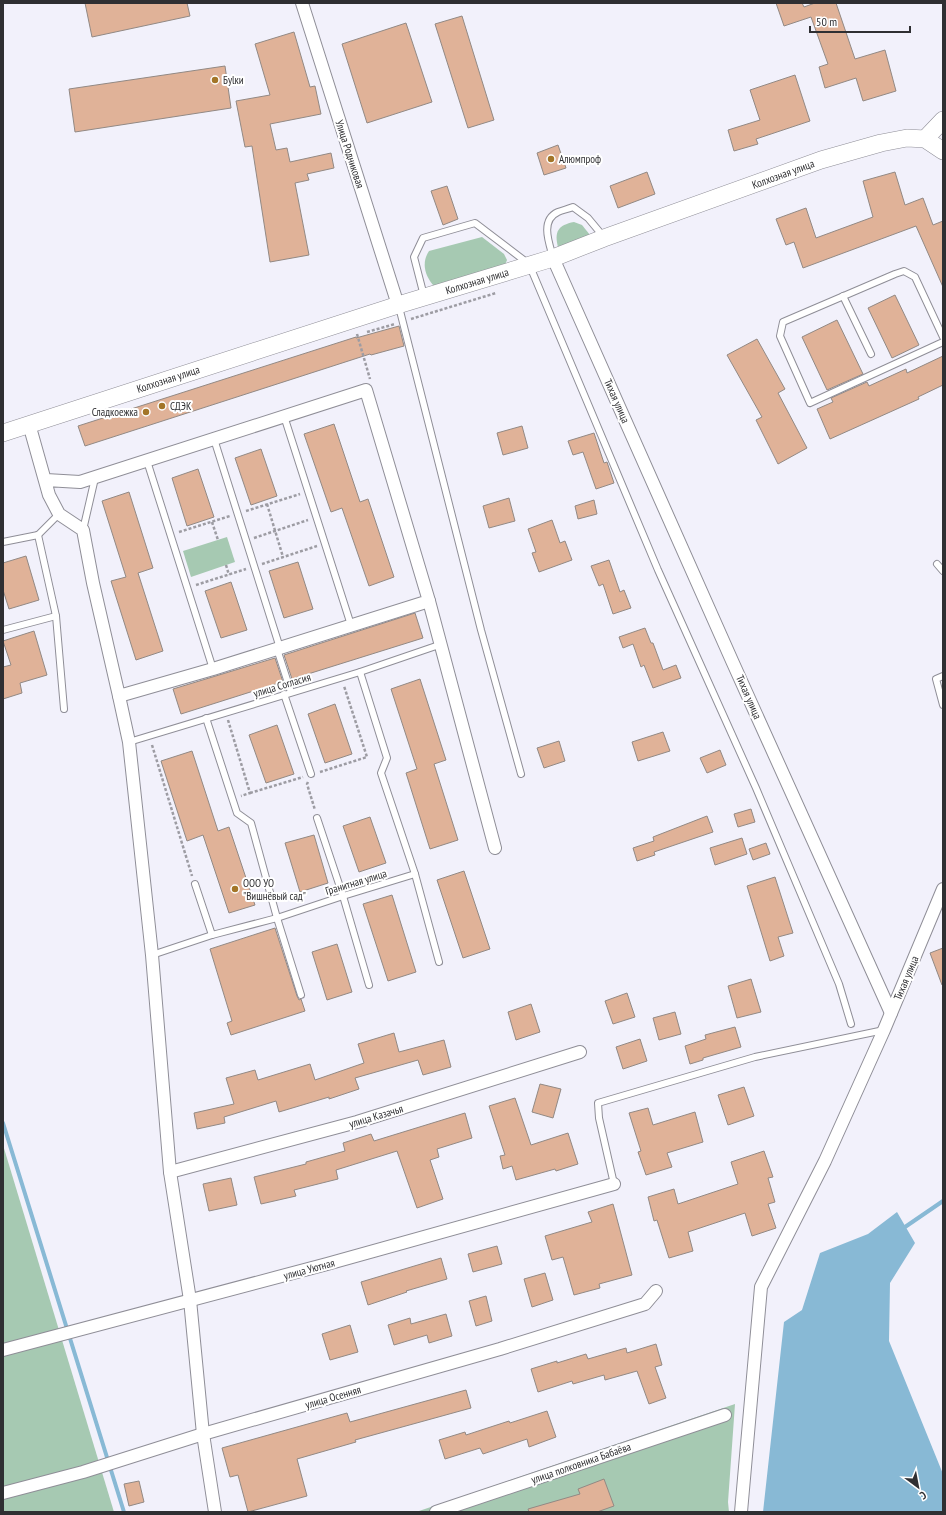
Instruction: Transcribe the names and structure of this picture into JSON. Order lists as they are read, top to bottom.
{
  "streets": {
    "street": [
      "Улица Родниковая",
      "Колхозная улица",
      "Тихая улица",
      "улица Казачья",
      "улица Уютная",
      "улица Осенняя",
      "улица полковника Бабаёва"
    ],
    "lane": ["улица Согласия", "Гранитная улица"]
  },
  "crossings": [
    ["Улица Родниковая", "Колхозная улица"],
    ["Колхозная улица", "Тихая улица"]
  ],
  "places": [
    "Буlки",
    "Алюмпроф",
    "СДЭК",
    "Сладкоежка",
    "ООО УО \"Вишнёвый сад\""
  ],
  "scale_bar": "50 m",
  "north": "bottom right"
}
